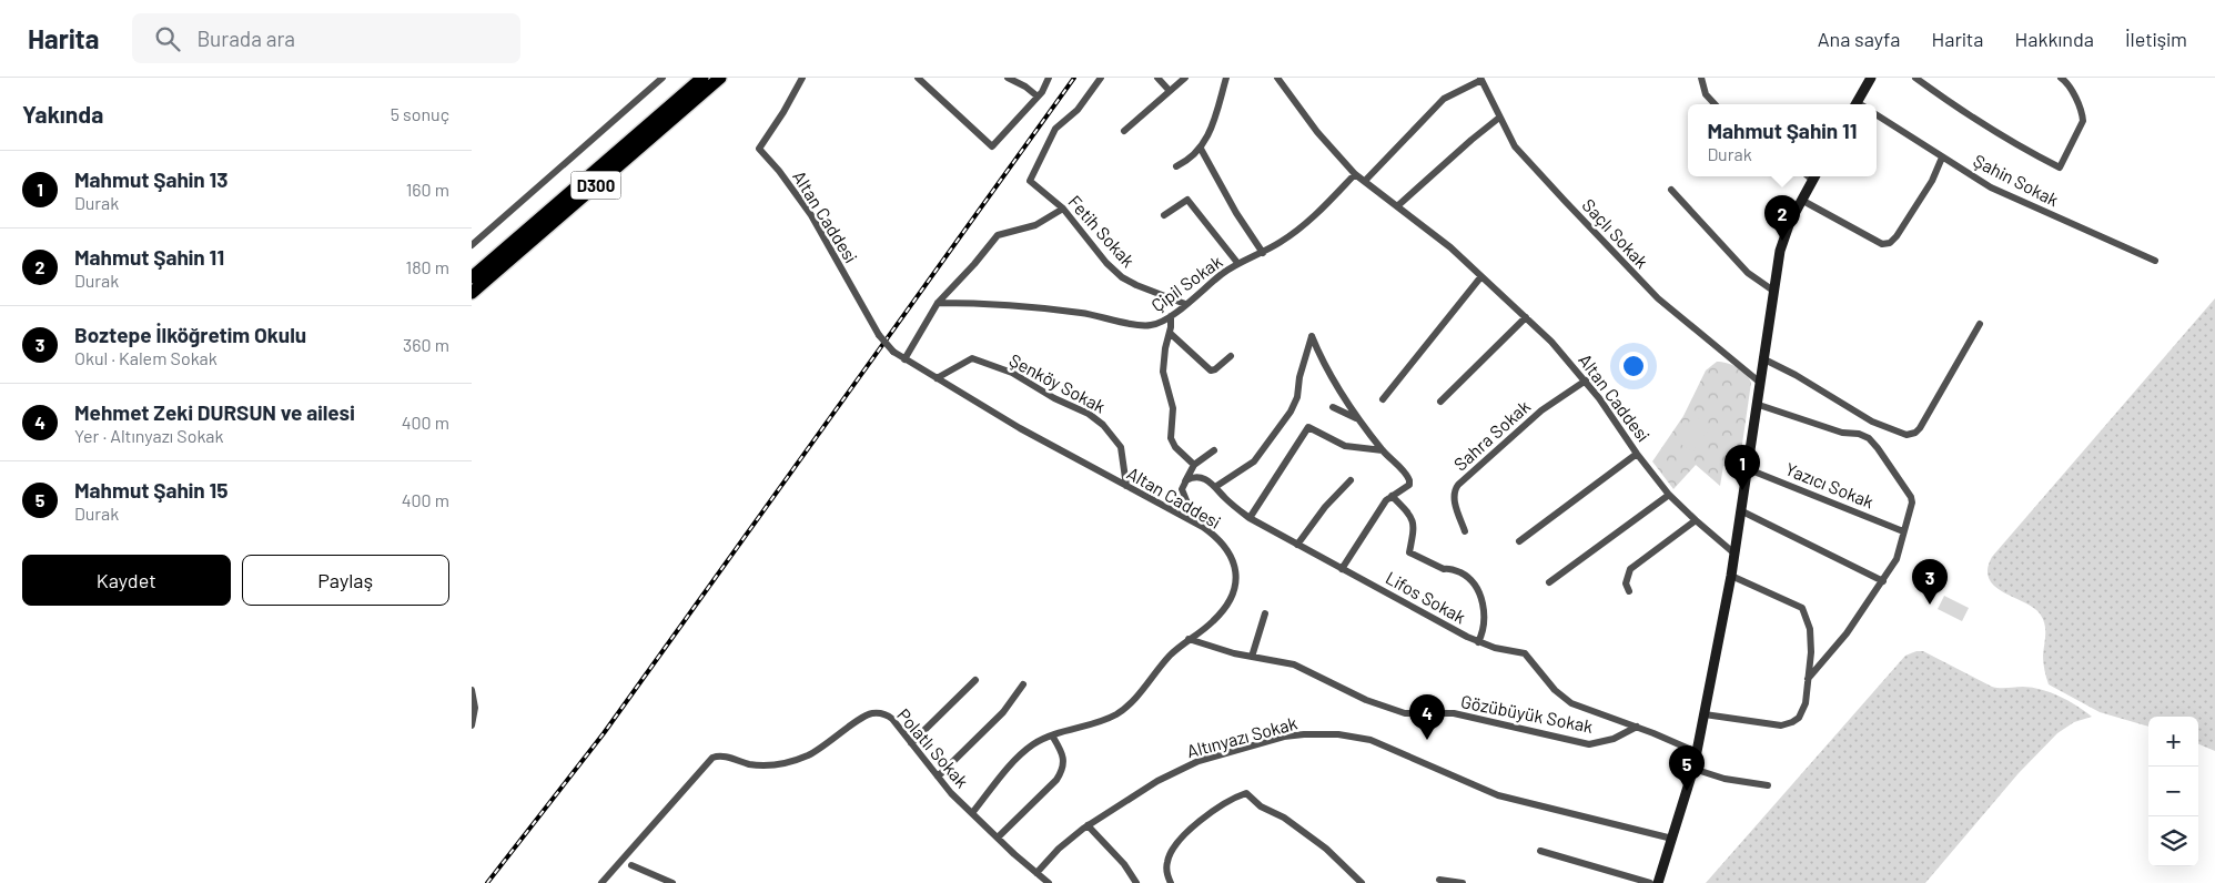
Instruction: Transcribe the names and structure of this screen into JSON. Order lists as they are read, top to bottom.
{
  "streets": {
    "highway": ["D300"],
    "street": [
      "Şahin Sokak",
      "Altan Caddesi",
      "Fetih Sokak",
      "Saçlı Sokak",
      "Çipil Sokak",
      "Şenköy Sokak",
      "Sahra Sokak",
      "Yazıcı Sokak",
      "Lifos Sokak",
      "Gözübüyük Sokak",
      "Altınyazı Sokak",
      "Polatlı Sokak"
    ]
  },
  "crossings": [
    ["Altan Caddesi", "Çipil Sokak"],
    ["Altan Caddesi", "Şenköy Sokak"],
    ["Altan Caddesi", "Sahra Sokak"],
    ["Altan Caddesi", "Gözübüyük Sokak"],
    ["Altan Caddesi", "Polatlı Sokak"],
    ["Fetih Sokak", "Çipil Sokak"],
    ["Lifos Sokak", "Gözübüyük Sokak"],
    ["Altınyazı Sokak", "Polatlı Sokak"]
  ],
  "page": {
    "header": "Harita",
    "search": "Burada ara",
    "nav": [
      "Ana sayfa",
      "Harita",
      "Hakkında",
      "İletişim"
    ],
    "heading": ["Yakında", "5 sonuç"],
    "popup": ["Mahmut Şahin 11", "Durak"],
    "list": [
      {
        "mark": "1",
        "name": "Mahmut Şahin 13",
        "note": "Durak",
        "value": "160 m"
      },
      {
        "mark": "2",
        "name": "Mahmut Şahin 11",
        "note": "Durak",
        "value": "180 m"
      },
      {
        "mark": "3",
        "name": "Boztepe İlköğretim Okulu",
        "note": "Okul · Kalem Sokak",
        "value": "360 m"
      },
      {
        "mark": "4",
        "name": "Mehmet Zeki DURSUN ve ailesi",
        "note": "Yer · Altınyazı Sokak",
        "value": "400 m"
      },
      {
        "mark": "5",
        "name": "Mahmut Şahin 15",
        "note": "Durak",
        "value": "400 m"
      }
    ],
    "pins": [
      "2",
      "1",
      "3",
      "4",
      "5"
    ],
    "buttons": ["Kaydet", "Paylaş"],
    "map_buttons": ["+", "−"]
  }
}
